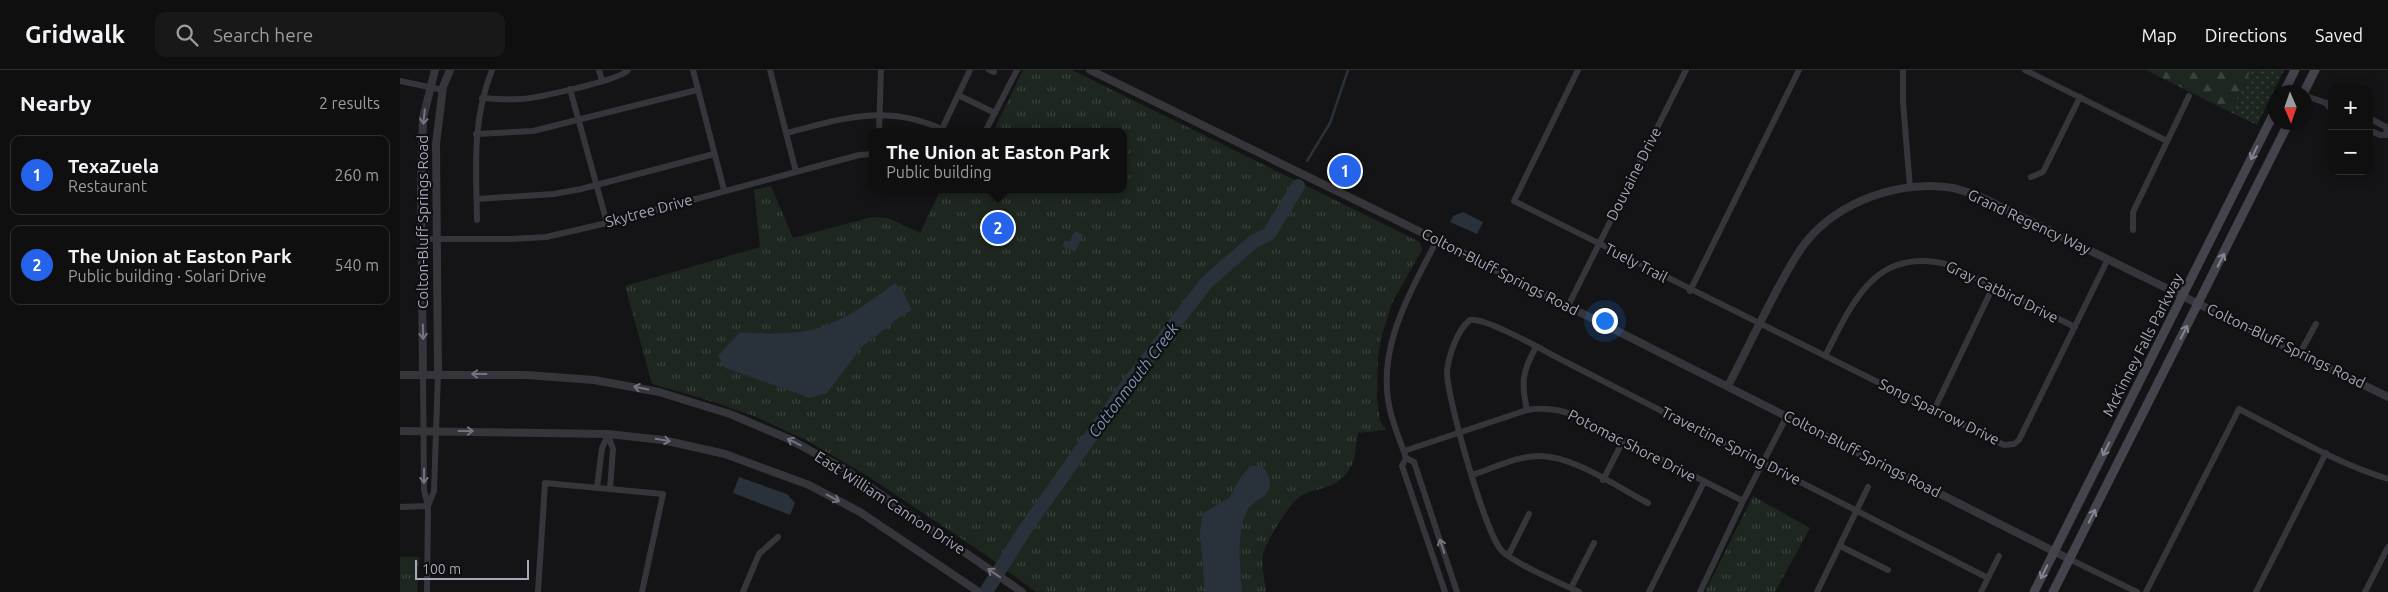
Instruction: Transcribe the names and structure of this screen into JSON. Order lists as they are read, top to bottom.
{
  "streets": {
    "main road": ["McKinney Falls Parkway"],
    "street": [
      "Douvaine Drive",
      "Skytree Drive",
      "Colton-Bluff Springs Road",
      "Grand Regency Way",
      "Tuely Trail",
      "Gray Catbird Drive",
      "Song Sparrow Drive",
      "Potomac Shore Drive",
      "Travertine Spring Drive",
      "East William Cannon Drive"
    ]
  },
  "crossings": [
    ["Douvaine Drive", "Colton-Bluff Springs Road"],
    ["Douvaine Drive", "Tuely Trail"],
    ["Skytree Drive", "Colton-Bluff Springs Road"],
    ["Colton-Bluff Springs Road", "Grand Regency Way"],
    ["Colton-Bluff Springs Road", "McKinney Falls Parkway"],
    ["Colton-Bluff Springs Road", "East William Cannon Drive"],
    ["Grand Regency Way", "Tuely Trail"],
    ["Grand Regency Way", "McKinney Falls Parkway"],
    ["Grand Regency Way", "Song Sparrow Drive"],
    ["Tuely Trail", "Song Sparrow Drive"],
    ["Gray Catbird Drive", "Song Sparrow Drive"],
    ["Potomac Shore Drive", "Travertine Spring Drive"]
  ],
  "water": ["Cottonmouth Creek"],
  "scale_bar": "100 m",
  "north": "bottom",
  "page": {
    "header": "Gridwalk",
    "search": "Search here",
    "nav": ["Map", "Directions", "Saved"],
    "heading": ["Nearby", "2 results"],
    "map_buttons": ["+", "−"],
    "popup": ["The Union at Easton Park", "Public building"],
    "list": [
      {
        "mark": "1",
        "name": "TexaZuela",
        "note": "Restaurant",
        "value": "260 m"
      },
      {
        "mark": "2",
        "name": "The Union at Easton Park",
        "note": "Public building · Solari Drive",
        "value": "540 m"
      }
    ],
    "pins": ["1", "2"],
    "scale": "100 m"
  }
}
